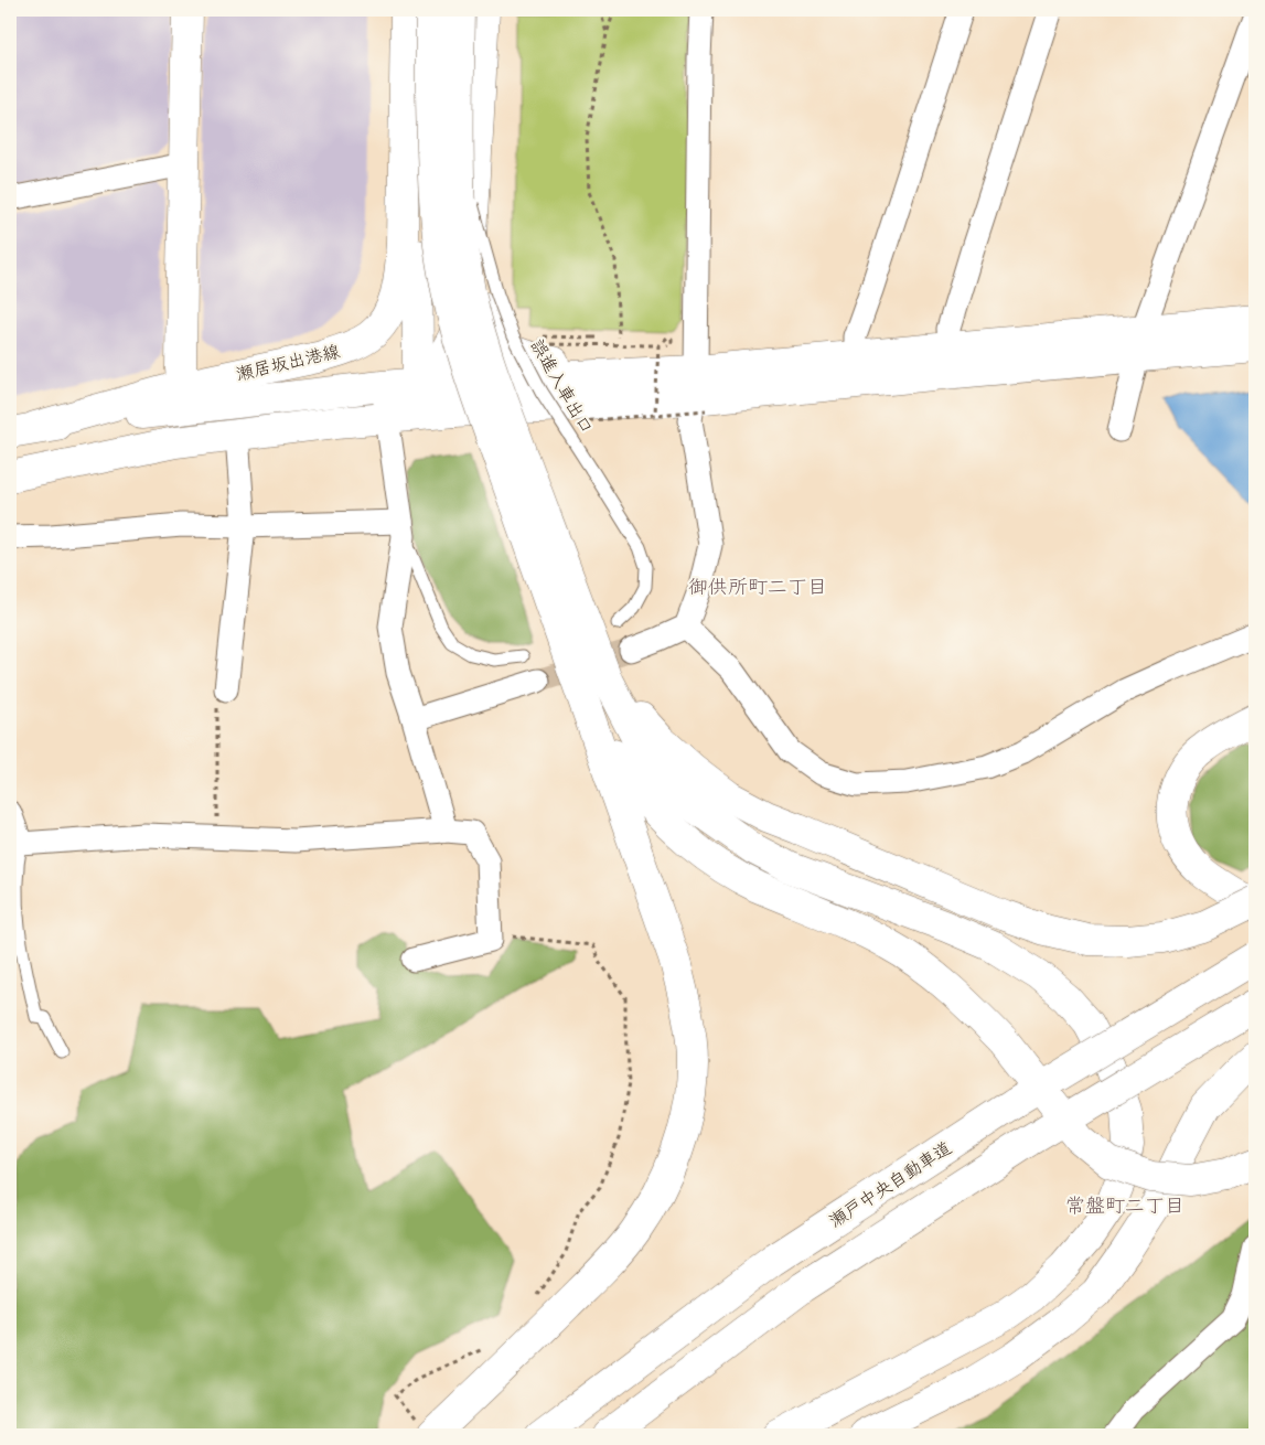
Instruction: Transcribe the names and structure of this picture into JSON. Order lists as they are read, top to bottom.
{
  "streets": {
    "main road": ["瀬居坂出港線", "瀬戸中央自動車道"],
    "lane": ["誤進入車出口"]
  },
  "districts": ["御供所町二丁目", "常盤町二丁目"]
}
